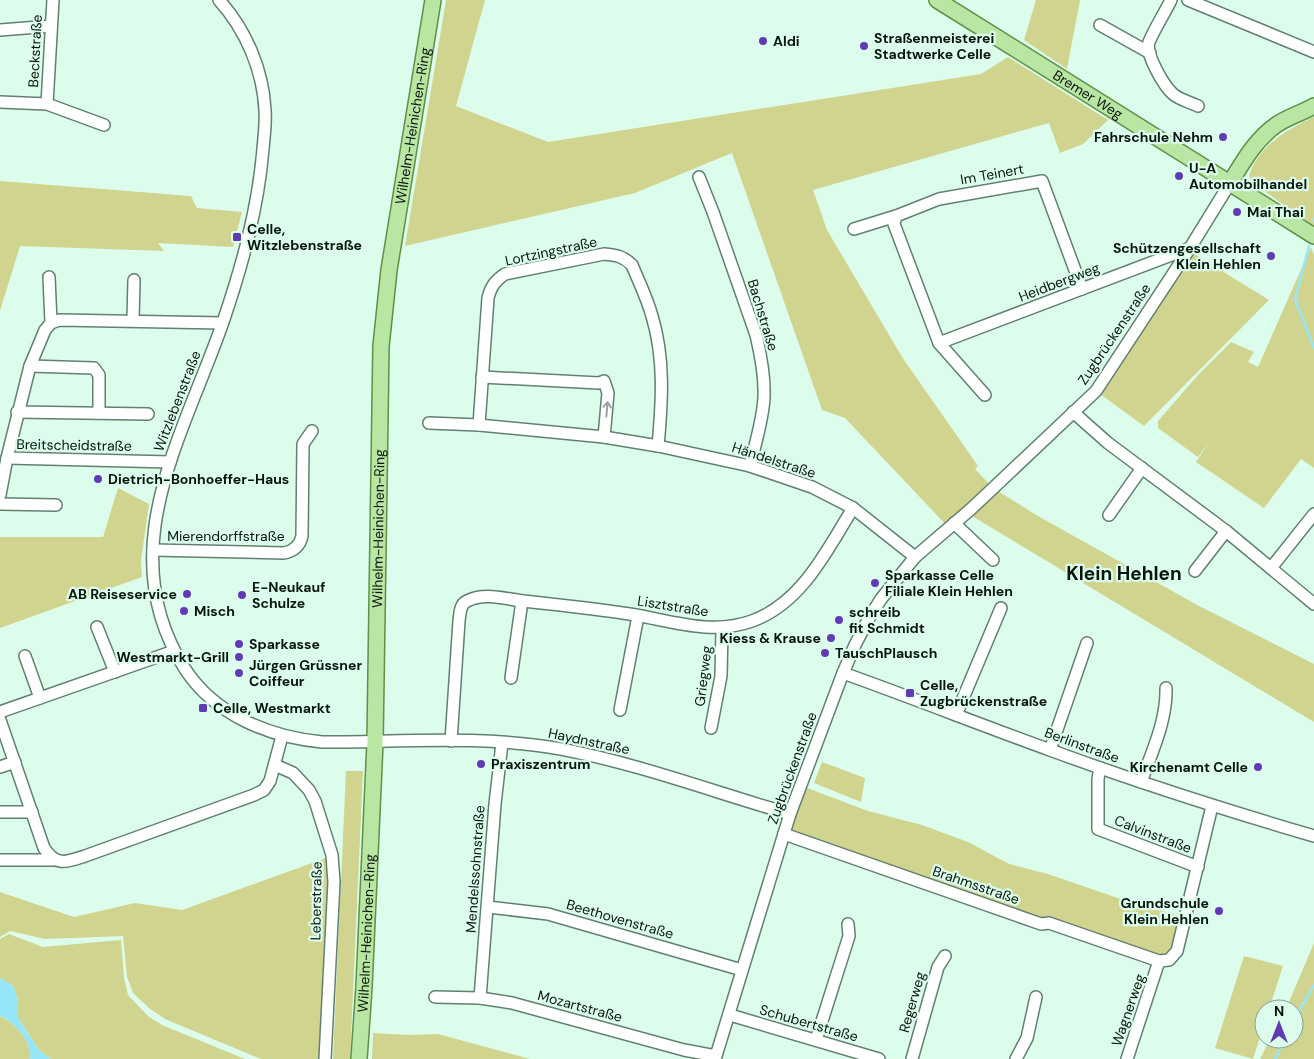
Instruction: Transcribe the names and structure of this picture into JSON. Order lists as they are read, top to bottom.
{
  "streets": {
    "main road": ["Bremer Weg", "Wilhelm-Heinichen-Ring"],
    "street": [
      "Beckstraße",
      "Im Teinert",
      "Lortzingstraße",
      "Heidbergweg",
      "Bachstraße",
      "Zugbrückenstraße",
      "Witzlebenstraße",
      "Breitscheidstraße",
      "Händelstraße",
      "Mierendorffstraße",
      "Lisztstraße",
      "Griegweg",
      "Haydnstraße",
      "Berlinstraße",
      "Calvinstraße",
      "Mendelssohnstraße",
      "Brahmsstraße",
      "Leberstraße",
      "Beethovenstraße",
      "Regerweg",
      "Mozartstraße",
      "Wagnerweg",
      "Schubertstraße"
    ]
  },
  "crossings": [
    ["Bremer Weg", "Zugbrückenstraße"],
    ["Wilhelm-Heinichen-Ring", "Witzlebenstraße"],
    ["Wilhelm-Heinichen-Ring", "Haydnstraße"],
    ["Im Teinert", "Heidbergweg"],
    ["Lortzingstraße", "Händelstraße"],
    ["Heidbergweg", "Zugbrückenstraße"],
    ["Bachstraße", "Händelstraße"],
    ["Zugbrückenstraße", "Händelstraße"],
    ["Zugbrückenstraße", "Haydnstraße"],
    ["Zugbrückenstraße", "Berlinstraße"],
    ["Zugbrückenstraße", "Brahmsstraße"],
    ["Zugbrückenstraße", "Beethovenstraße"],
    ["Zugbrückenstraße", "Mozartstraße"],
    ["Zugbrückenstraße", "Schubertstraße"],
    ["Witzlebenstraße", "Breitscheidstraße"],
    ["Witzlebenstraße", "Mierendorffstraße"],
    ["Witzlebenstraße", "Haydnstraße"],
    ["Händelstraße", "Lisztstraße"],
    ["Lisztstraße", "Griegweg"],
    ["Lisztstraße", "Haydnstraße"],
    ["Haydnstraße", "Mendelssohnstraße"],
    ["Berlinstraße", "Calvinstraße"],
    ["Berlinstraße", "Wagnerweg"],
    ["Calvinstraße", "Wagnerweg"],
    ["Mendelssohnstraße", "Beethovenstraße"],
    ["Mendelssohnstraße", "Mozartstraße"],
    ["Brahmsstraße", "Wagnerweg"]
  ],
  "districts": ["Klein Hehlen"],
  "places": {
    "other": [
      "Aldi",
      "Straßenmeisterei Stadtwerke Celle",
      "Fahrschule Nehm",
      "U-A Automobilhandel",
      "Mai Thai",
      "Schützengesellschaft Klein Hehlen",
      "Dietrich-Bonhoeffer-Haus",
      "Sparkasse Celle Filiale Klein Hehlen",
      "AB Reiseservice",
      "E-Neukauf Schulze",
      "Misch",
      "schreib fit Schmidt",
      "Kiess & Krause",
      "Sparkasse",
      "TauschPlausch",
      "Westmarkt-Grill",
      "Jürgen Grüssner Coiffeur",
      "Praxiszentrum",
      "Kirchenamt Celle",
      "Grundschule Klein Hehlen"
    ],
    "transit": ["Celle, Witzlebenstraße", "Celle, Zugbrückenstraße", "Celle, Westmarkt"]
  },
  "north": "top"
}
